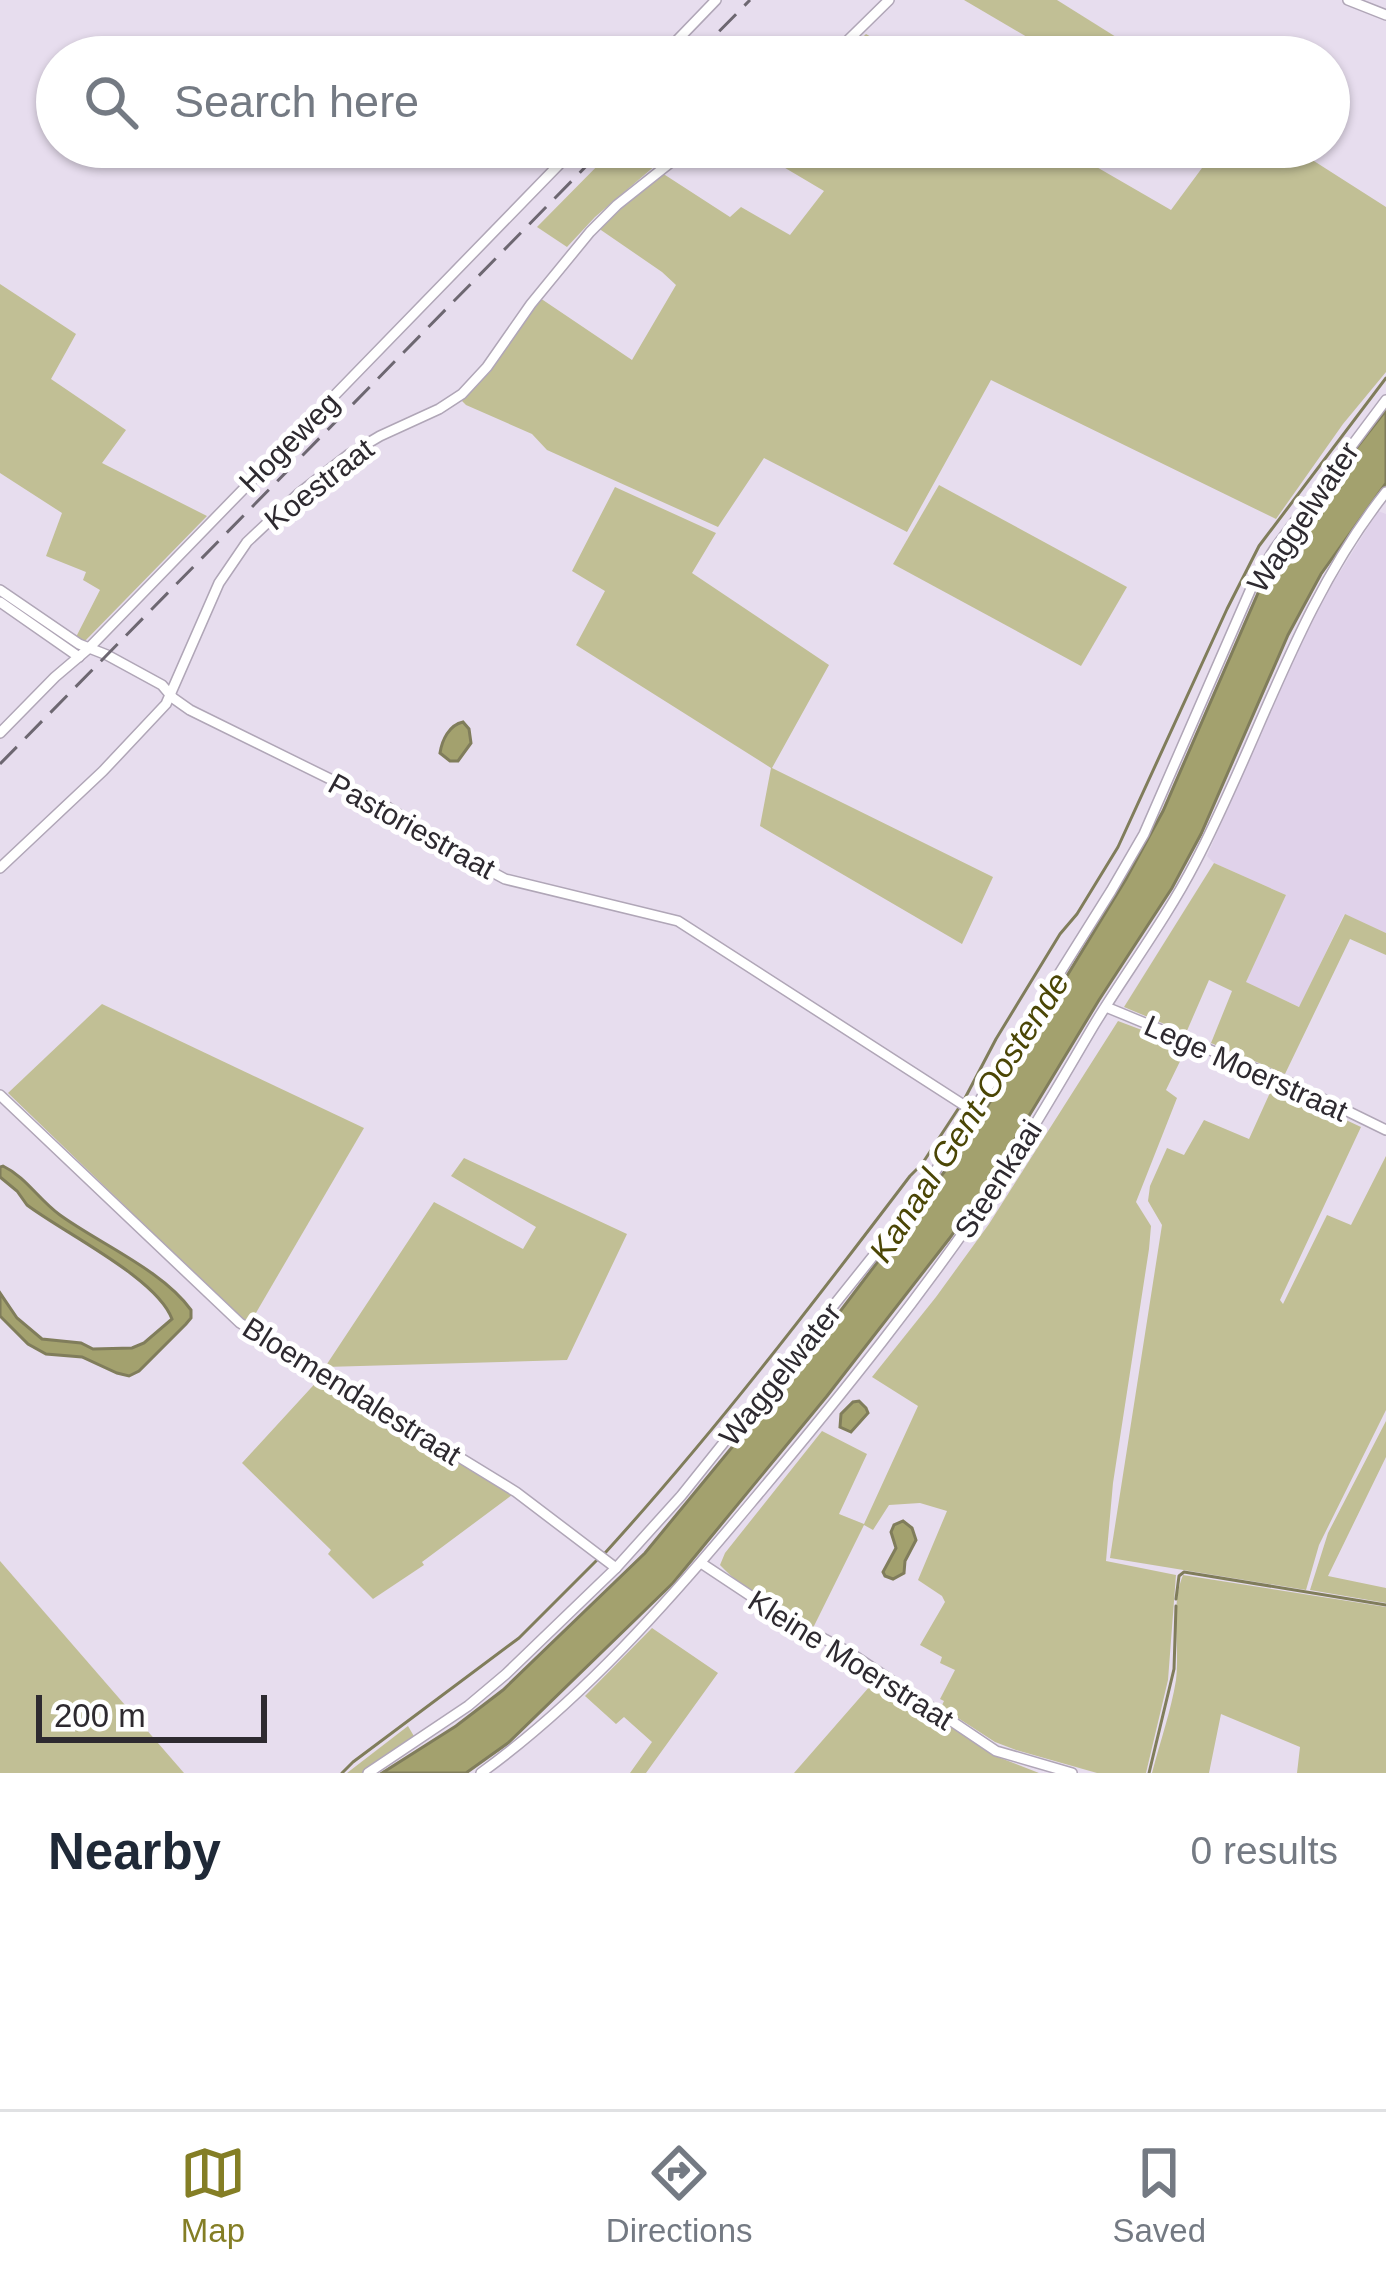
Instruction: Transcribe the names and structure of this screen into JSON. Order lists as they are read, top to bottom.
{
  "streets": {
    "street": [
      "Hogeweg",
      "Koestraat",
      "Waggelwater",
      "Pastoriestraat",
      "Lege Moerstraat",
      "Steenkaai",
      "Bloemendalestraat",
      "Kleine Moerstraat"
    ]
  },
  "crossings": [
    ["Hogeweg", "Pastoriestraat"],
    ["Koestraat", "Pastoriestraat"],
    ["Waggelwater", "Pastoriestraat"],
    ["Waggelwater", "Bloemendalestraat"],
    ["Lege Moerstraat", "Steenkaai"],
    ["Steenkaai", "Kleine Moerstraat"]
  ],
  "water": ["Kanaal Gent-Oostende"],
  "scale_bar": "200 m",
  "page": {
    "search": "Search here",
    "scale": "200 m",
    "heading": ["Nearby", "0 results"],
    "nav": ["Map", "Directions", "Saved"]
  }
}
